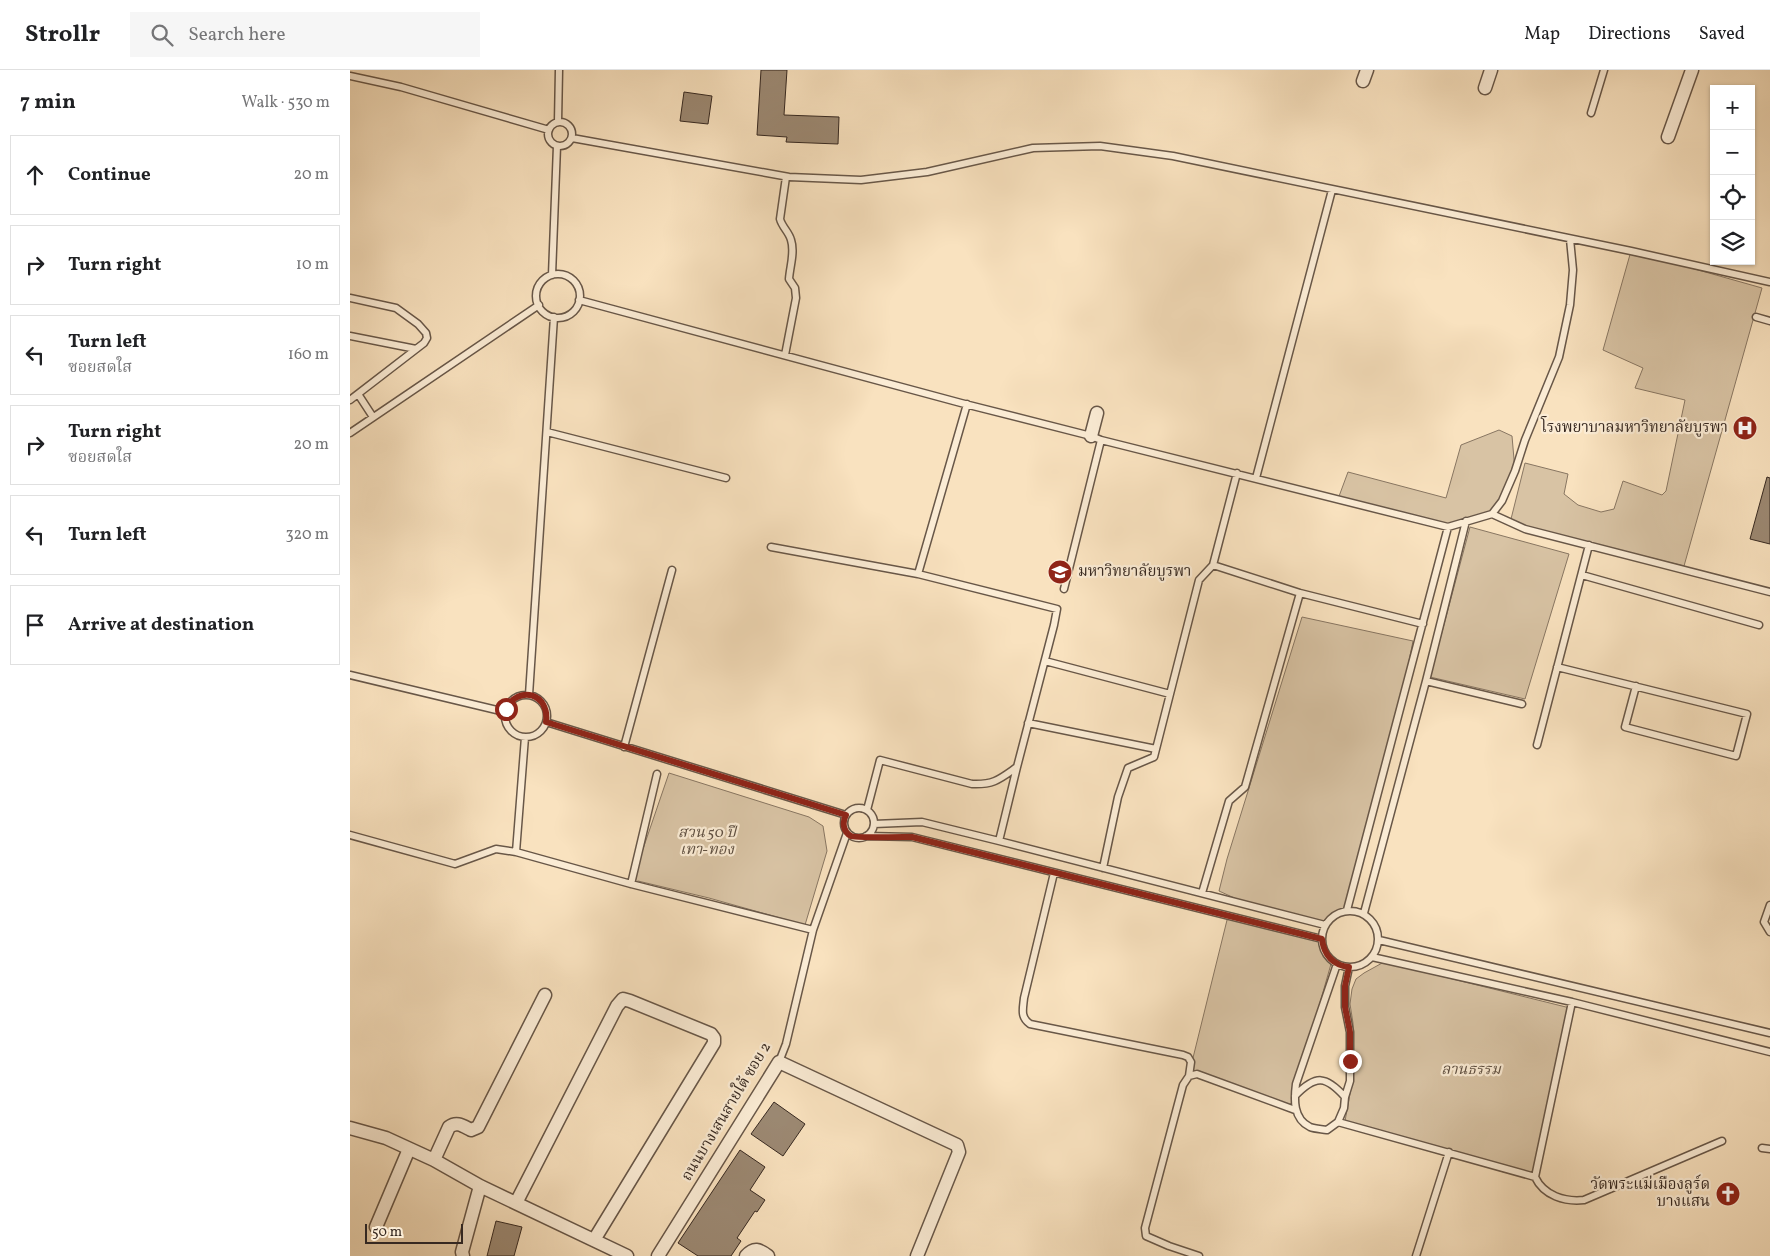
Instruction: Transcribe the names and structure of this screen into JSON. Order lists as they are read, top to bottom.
{
  "streets": {
    "street": ["ถนนบางเสนสายใต้ ซอย 2"]
  },
  "parks": ["สวน 50 ปี เทา-ทอง", "ลานธรรม"],
  "places": {
    "hospital": ["โรงพยาบาลมหาวิทยาลัยบูรพา"],
    "school or university": ["มหาวิทยาลัยบูรพา"],
    "church": ["วัดพระแม่เมืองลูร์ด บางแสน"]
  },
  "scale_bar": "50 m",
  "page": {
    "header": "Strollr",
    "search": "Search here",
    "nav": ["Map", "Directions", "Saved"],
    "heading": ["7 min", "Walk · 530 m"],
    "map_buttons": ["+", "−"],
    "list": [
      ["Continue", "20 m"],
      ["Turn right", "10 m"],
      ["Turn left", "ซอยสดใส", "160 m"],
      ["Turn right", "ซอยสดใส", "20 m"],
      ["Turn left", "320 m"],
      "Arrive at destination"
    ],
    "scale": "50 m"
  }
}
